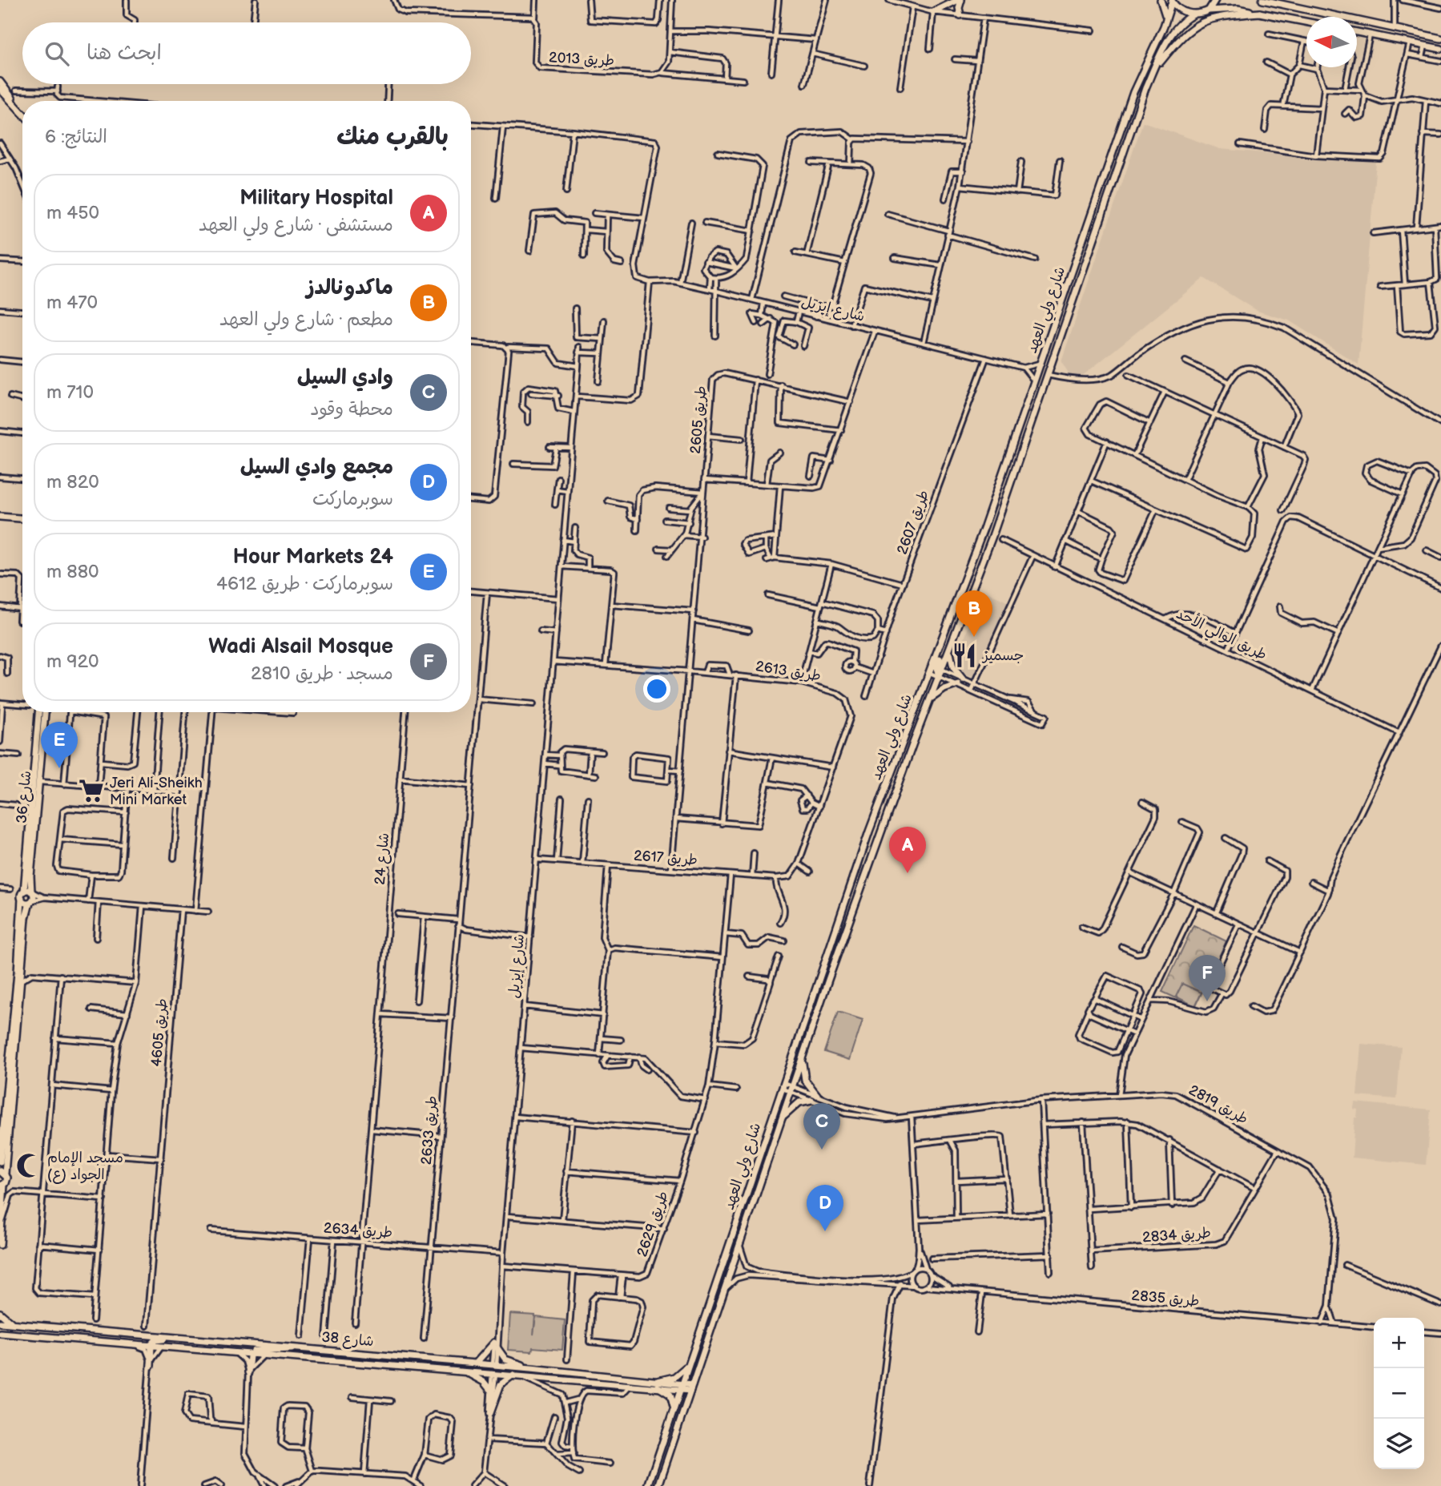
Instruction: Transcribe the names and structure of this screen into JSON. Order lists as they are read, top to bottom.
{
  "streets": {
    "main road": ["شارع ولي العهد", "شارع 36", "شارع 38"],
    "street": [
      "طريق 2013",
      "شارع إيزيل",
      "طريق 2605",
      "طريق 2607",
      "طريق الوالي الأحد",
      "طريق 2613",
      "طريق 2617",
      "شارع 24",
      "طريق 4605",
      "طريق 2819",
      "طريق 2633",
      "طريق 2629",
      "طريق 2634",
      "طريق 2834",
      "طريق 2835"
    ]
  },
  "crossings": [
    ["شارع إيزيل", "طريق 2607"],
    ["شارع إيزيل", "طريق 2613"],
    ["شارع إيزيل", "طريق 2617"],
    ["شارع إيزيل", "طريق 2629"],
    ["شارع إيزيل", "طريق 2634"],
    ["شارع إيزيل", "شارع 38"],
    ["شارع ولي العهد", "طريق 2819"],
    ["شارع ولي العهد", "شارع 38"],
    ["طريق 2613", "طريق 2617"],
    ["طريق 2617", "طريق 2629"],
    ["شارع 24", "طريق 2634"],
    ["طريق 2819", "طريق 2834"],
    ["طريق 2819", "طريق 2835"],
    ["طريق 2633", "طريق 2634"]
  ],
  "places": {
    "restaurant": ["جسميز"],
    "supermarket": ["Jeri Ali-Sheikh Mini Market"],
    "mosque": ["مسجد الإمام الجواد (ع)"]
  },
  "north": "left",
  "page": {
    "search": "ابحث هنا",
    "heading": ["بالقرب منك", "النتائج: 6"],
    "list": [
      {
        "mark": "A",
        "name": "Military Hospital",
        "note": "مستشفى · شارع ولي العهد",
        "value": "450 m"
      },
      {
        "mark": "B",
        "name": "ماكدونالدز",
        "note": "مطعم · شارع ولي العهد",
        "value": "470 m"
      },
      {
        "mark": "C",
        "name": "وادي السيل",
        "note": "محطة وقود",
        "value": "710 m"
      },
      {
        "mark": "D",
        "name": "مجمع وادي السيل",
        "note": "سوبرماركت",
        "value": "820 m"
      },
      {
        "mark": "E",
        "name": "24 Hour Markets",
        "note": "سوبرماركت · طريق 4612",
        "value": "880 m"
      },
      {
        "mark": "F",
        "name": "Wadi Alsail Mosque",
        "note": "مسجد · طريق 2810",
        "value": "920 m"
      }
    ],
    "pins": [
      "B",
      "E",
      "A",
      "F",
      "C",
      "D"
    ],
    "map_buttons": ["+", "−"]
  }
}
